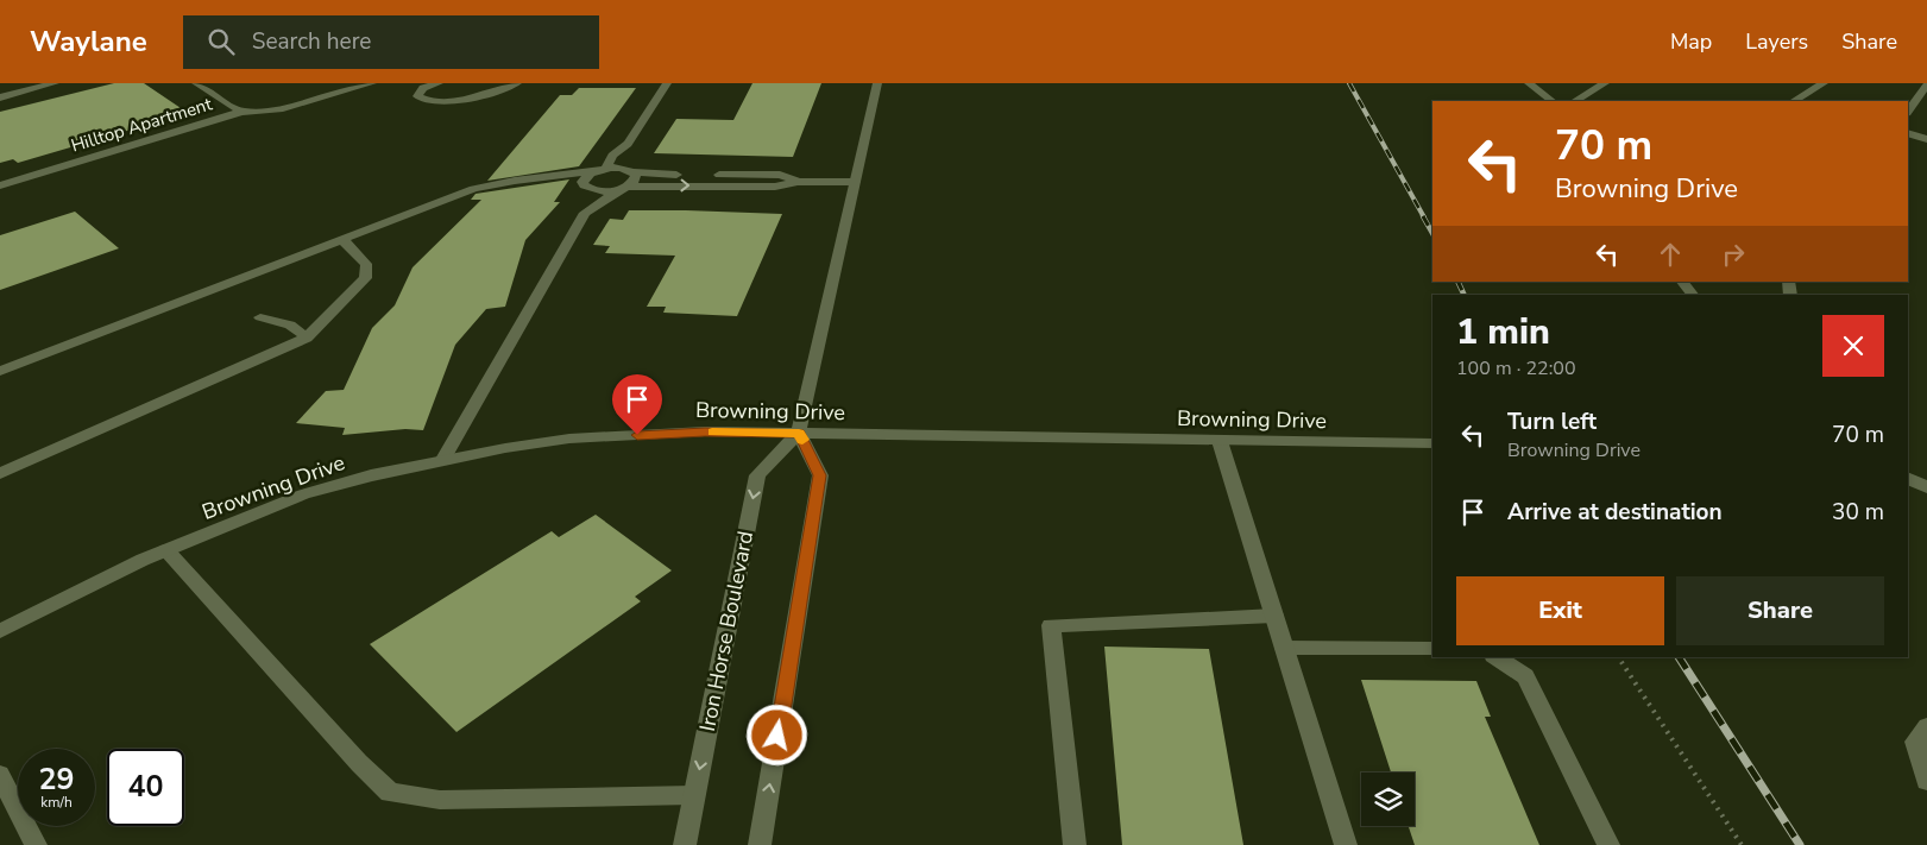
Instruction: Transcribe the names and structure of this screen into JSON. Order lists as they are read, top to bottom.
{
  "streets": {
    "street": ["Hilltop Apartment", "Browning Drive", "Iron Horse Boulevard"]
  },
  "crossings": [
    ["Browning Drive", "Iron Horse Boulevard"]
  ],
  "page": {
    "header": "Waylane",
    "search": "Search here",
    "nav": ["Map", "Layers", "Share"],
    "turn": ["70 m", "Browning Drive"],
    "heading": ["1 min", "100 m · 22:00"],
    "list": [
      {
        "name": "Turn left",
        "note": "Browning Drive",
        "value": "70 m"
      },
      {
        "name": "Arrive at destination",
        "value": "30 m"
      }
    ],
    "buttons": ["Exit", "Share"],
    "speed": "29 km/h",
    "limit": "40"
  }
}
